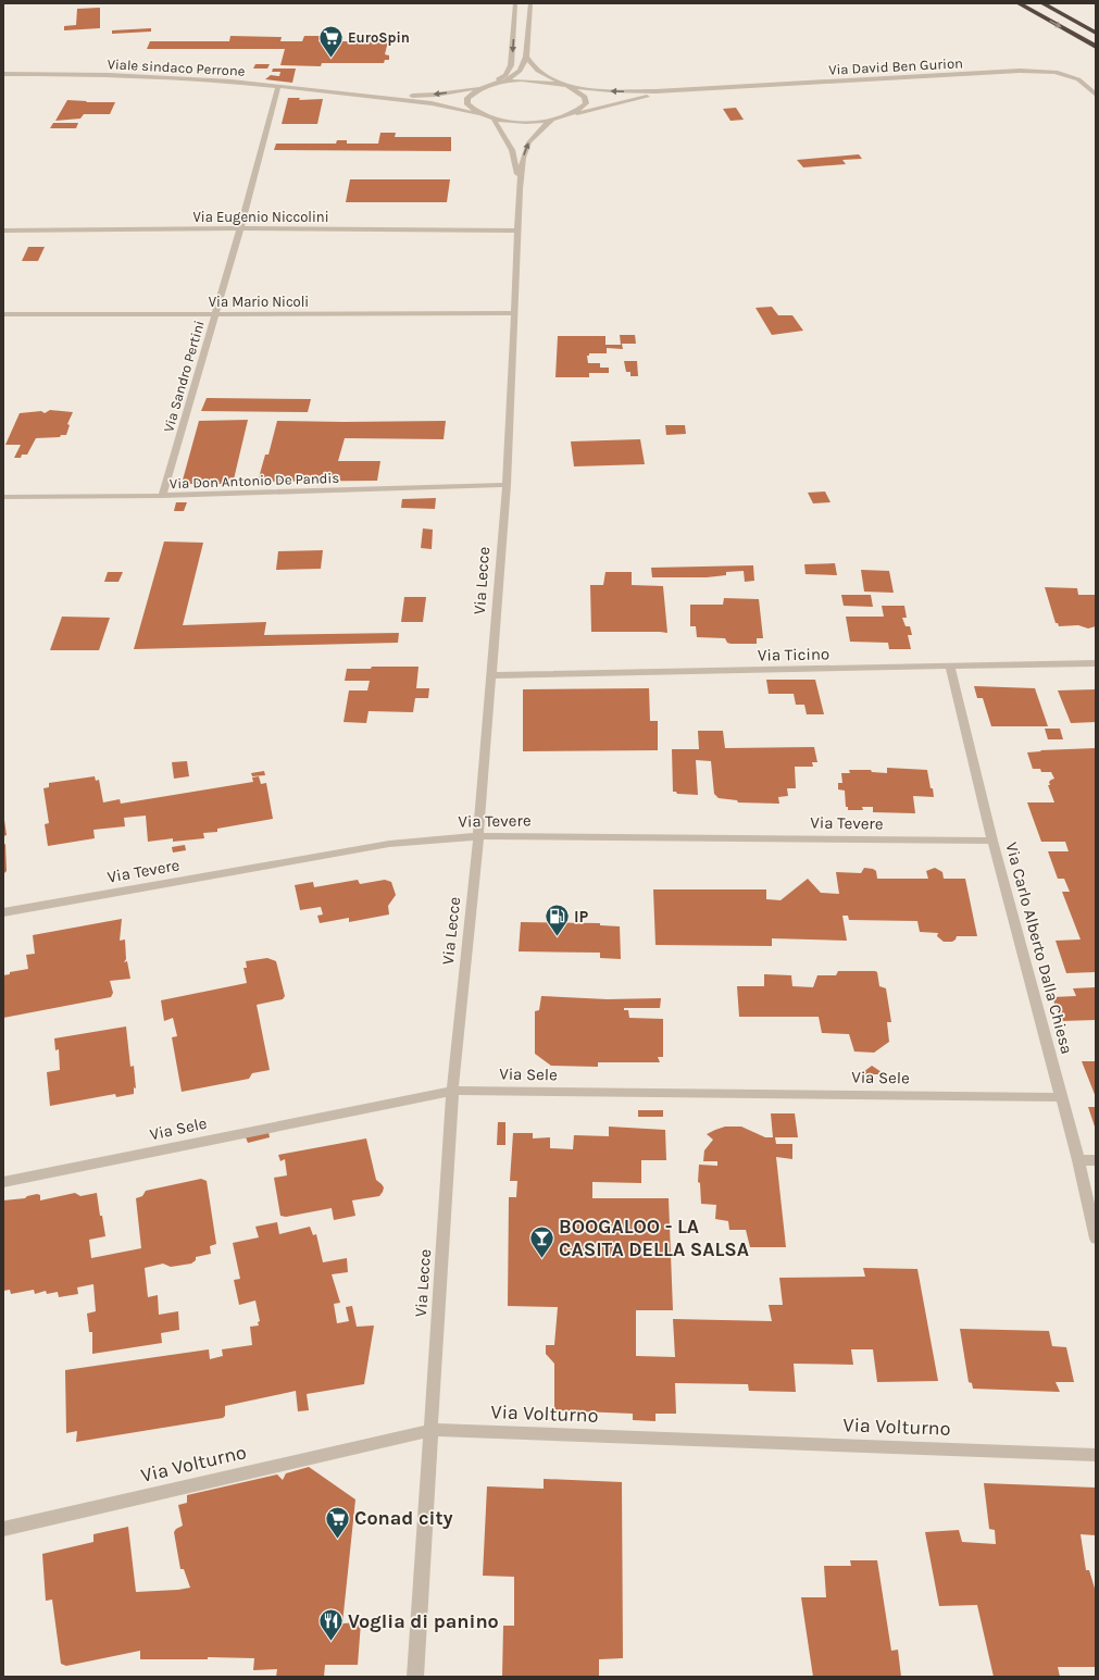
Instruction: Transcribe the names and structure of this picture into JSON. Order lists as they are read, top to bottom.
{
  "streets": {
    "street": [
      "Via David Ben Gurion",
      "Viale sindaco Perrone",
      "Via Eugenio Niccolini",
      "Via Mario Nicoli",
      "Via Sandro Pertini",
      "Via Don Antonio De Pandis",
      "Via Lecce",
      "Via Ticino",
      "Via Tevere",
      "Via Carlo Alberto Dalla Chiesa",
      "Via Sele",
      "Via Volturno"
    ]
  },
  "crossings": [
    ["Via David Ben Gurion", "Viale sindaco Perrone"],
    ["Via David Ben Gurion", "Via Lecce"],
    ["Viale sindaco Perrone", "Via Sandro Pertini"],
    ["Viale sindaco Perrone", "Via Lecce"],
    ["Via Eugenio Niccolini", "Via Sandro Pertini"],
    ["Via Eugenio Niccolini", "Via Lecce"],
    ["Via Mario Nicoli", "Via Sandro Pertini"],
    ["Via Mario Nicoli", "Via Lecce"],
    ["Via Sandro Pertini", "Via Don Antonio De Pandis"],
    ["Via Don Antonio De Pandis", "Via Lecce"],
    ["Via Lecce", "Via Ticino"],
    ["Via Lecce", "Via Tevere"],
    ["Via Lecce", "Via Sele"],
    ["Via Lecce", "Via Volturno"],
    ["Via Ticino", "Via Carlo Alberto Dalla Chiesa"],
    ["Via Tevere", "Via Carlo Alberto Dalla Chiesa"],
    ["Via Carlo Alberto Dalla Chiesa", "Via Sele"]
  ],
  "places": {
    "supermarket": ["EuroSpin", "Conad city"],
    "fuel station": ["IP"],
    "bar": ["BOOGALOO - LA CASITA DELLA SALSA"],
    "restaurant": ["Voglia di panino"]
  }
}
